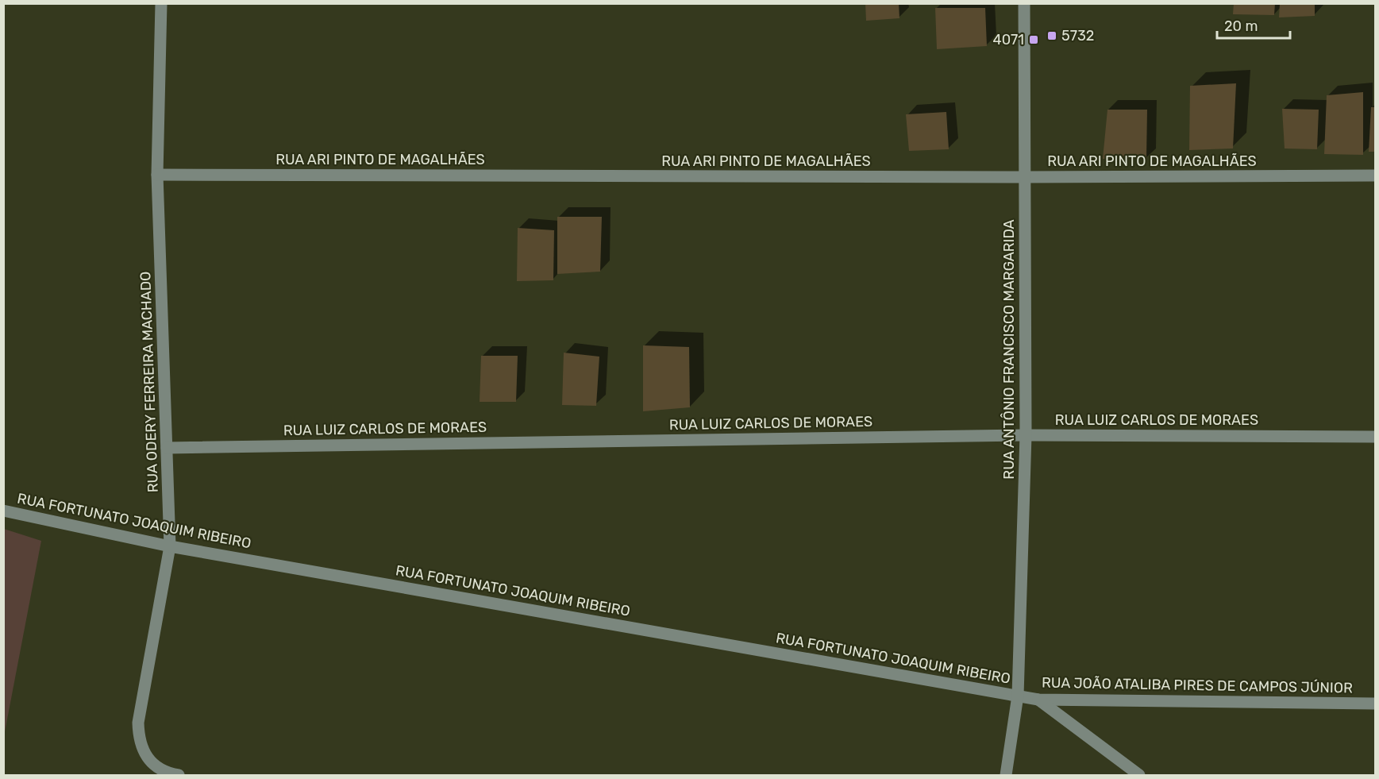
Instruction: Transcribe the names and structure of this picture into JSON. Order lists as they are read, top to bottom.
{
  "streets": {
    "street": [
      "RUA ARI PINTO DE MAGALHÃES",
      "RUA ANTÔNIO FRANCISCO MARGARIDA",
      "RUA ODERY FERREIRA MACHADO",
      "RUA LUIZ CARLOS DE MORAES",
      "RUA FORTUNATO JOAQUIM RIBEIRO",
      "RUA JOÃO ATALIBA PIRES DE CAMPOS JÚNIOR"
    ]
  },
  "crossings": [
    ["RUA ARI PINTO DE MAGALHÃES", "RUA ANTÔNIO FRANCISCO MARGARIDA"],
    ["RUA ARI PINTO DE MAGALHÃES", "RUA ODERY FERREIRA MACHADO"],
    ["RUA ANTÔNIO FRANCISCO MARGARIDA", "RUA LUIZ CARLOS DE MORAES"],
    ["RUA ANTÔNIO FRANCISCO MARGARIDA", "RUA FORTUNATO JOAQUIM RIBEIRO"],
    ["RUA ANTÔNIO FRANCISCO MARGARIDA", "RUA JOÃO ATALIBA PIRES DE CAMPOS JÚNIOR"],
    ["RUA ODERY FERREIRA MACHADO", "RUA LUIZ CARLOS DE MORAES"],
    ["RUA ODERY FERREIRA MACHADO", "RUA FORTUNATO JOAQUIM RIBEIRO"],
    ["RUA FORTUNATO JOAQUIM RIBEIRO", "RUA JOÃO ATALIBA PIRES DE CAMPOS JÚNIOR"]
  ],
  "places": {
    "transit": ["5732", "4071"]
  },
  "scale_bar": "20 m"
}
